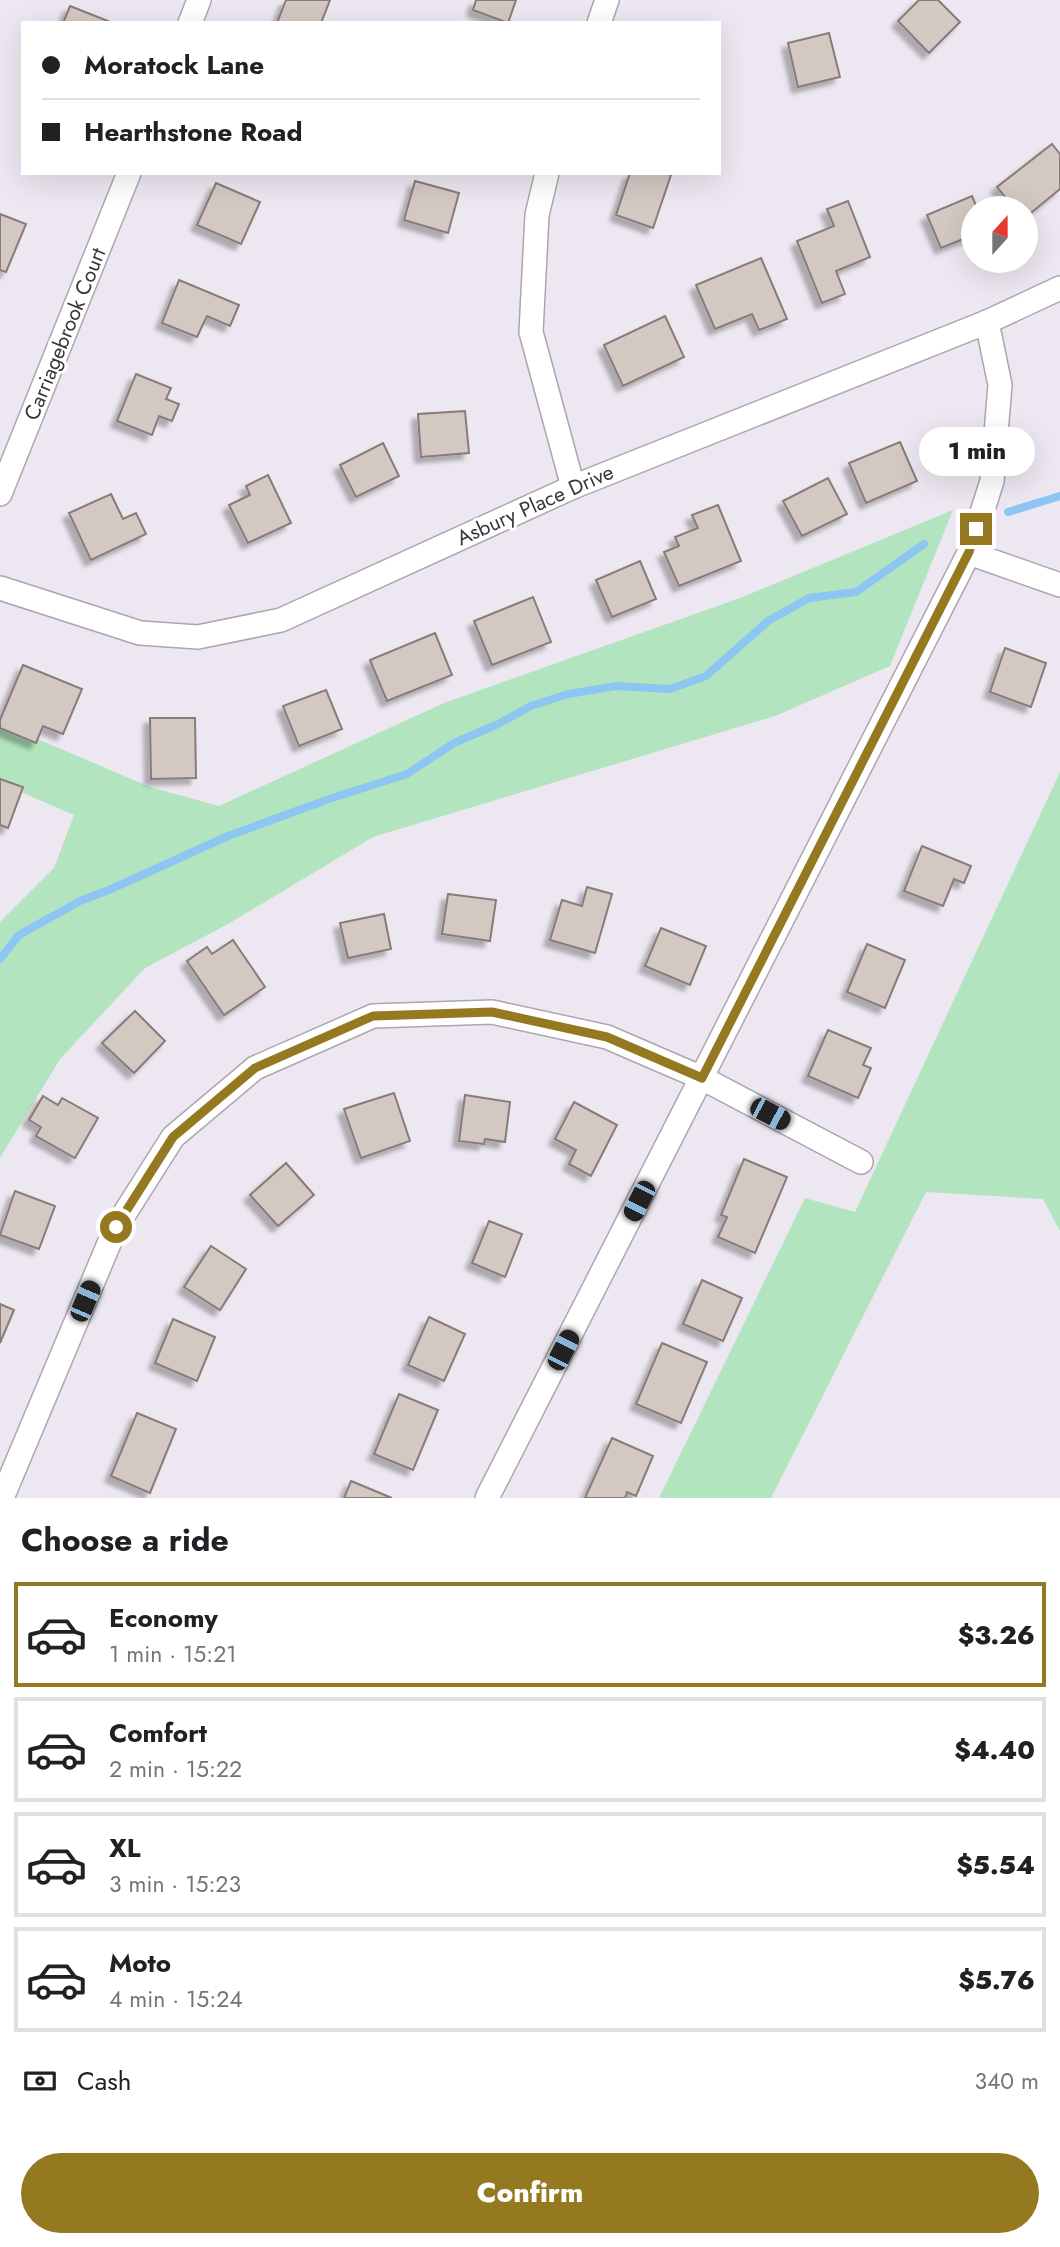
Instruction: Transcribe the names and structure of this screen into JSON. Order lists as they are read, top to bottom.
{
  "streets": {
    "street": ["Carriagebrook Court", "Asbury Place Drive"]
  },
  "north": "top",
  "page": {
    "banner": ["Moratock Lane", "Hearthstone Road"],
    "bubble": "1 min",
    "heading": "Choose a ride",
    "list": [
      {
        "name": "Economy",
        "note": "1 min · 15:21",
        "value": "$3.26"
      },
      {
        "name": "Comfort",
        "note": "2 min · 15:22",
        "value": "$4.40"
      },
      {
        "name": "XL",
        "note": "3 min · 15:23",
        "value": "$5.54"
      },
      {
        "name": "Moto",
        "note": "4 min · 15:24",
        "value": "$5.76"
      }
    ],
    "pay": ["Cash", "340 m"],
    "buttons": "Confirm"
  }
}
